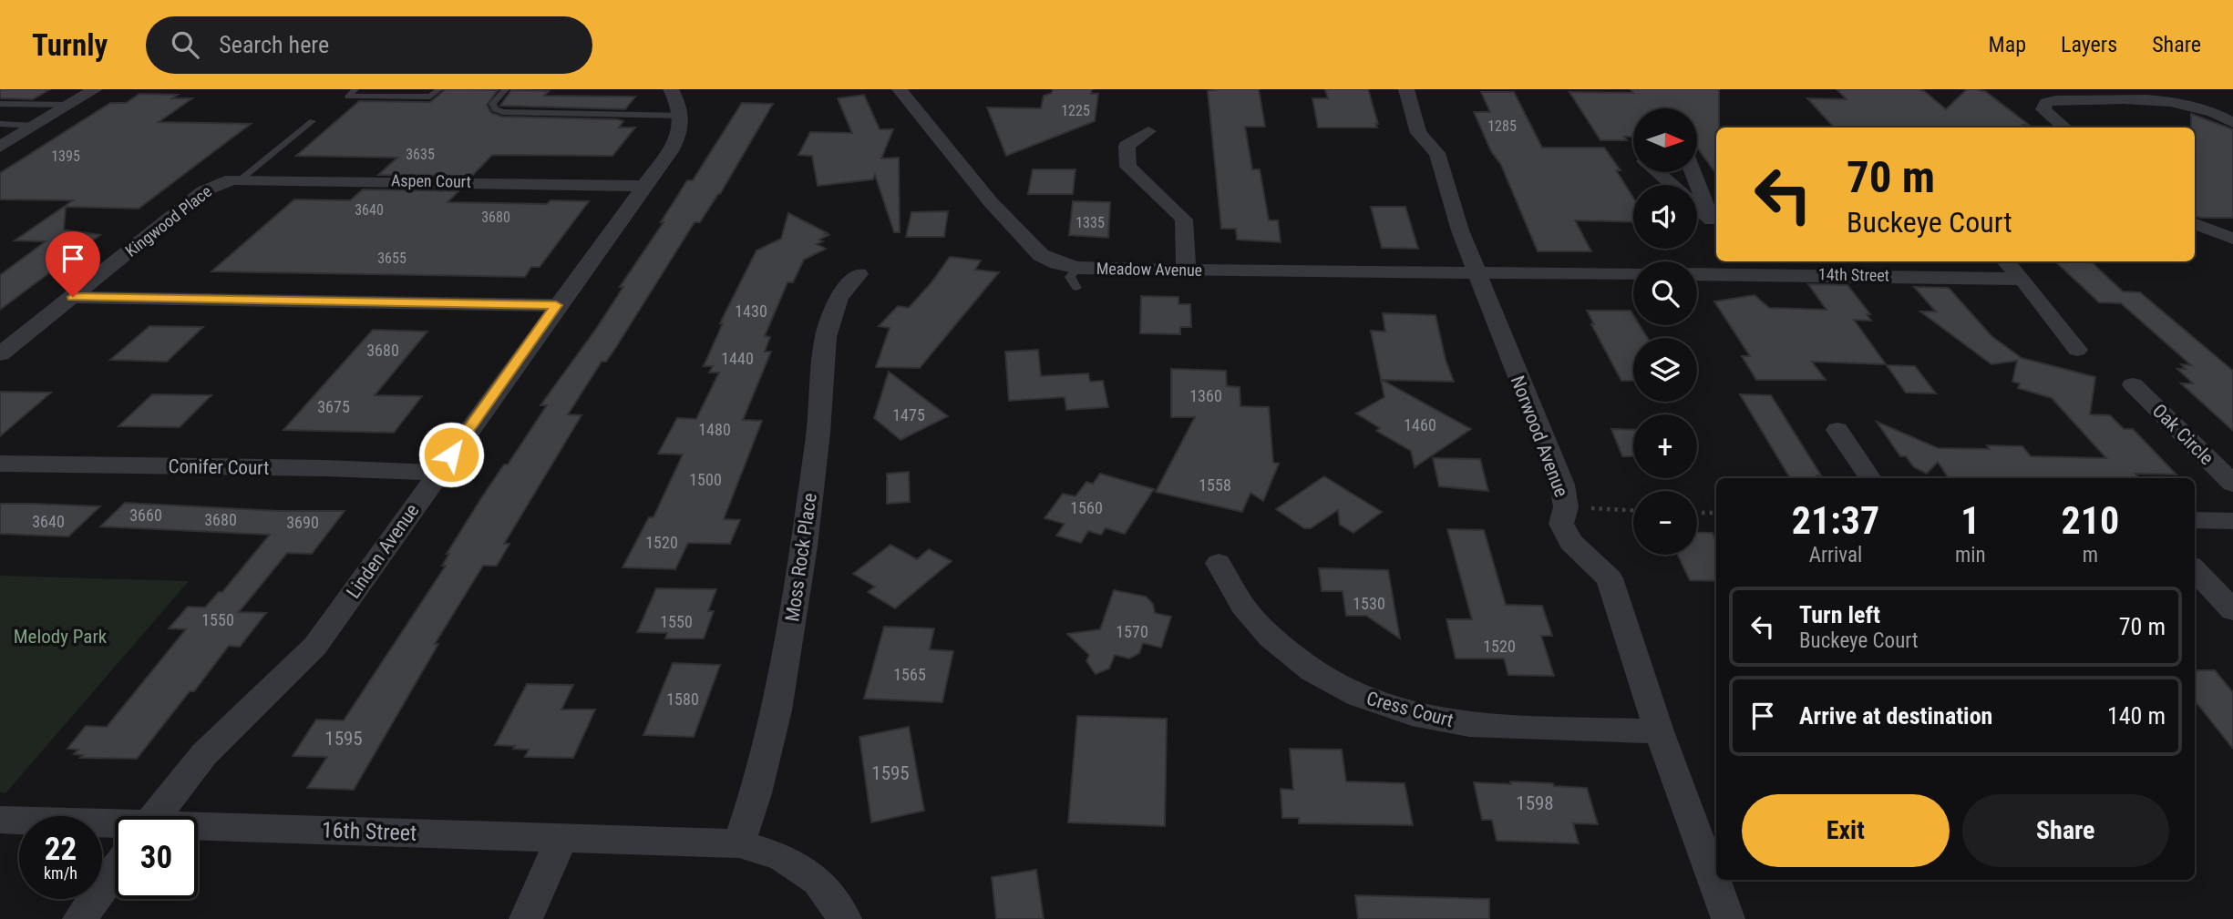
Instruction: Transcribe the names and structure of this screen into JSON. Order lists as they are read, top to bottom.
{
  "streets": {
    "street": [
      "Aspen Court",
      "Kingwood Place",
      "Meadow Avenue",
      "14th Street",
      "Oak Circle",
      "Norwood Avenue",
      "Conifer Court",
      "Linden Avenue",
      "Moss Rock Place",
      "Cress Court",
      "16th Street"
    ]
  },
  "crossings": [
    ["Aspen Court", "Kingwood Place"],
    ["Aspen Court", "Linden Avenue"],
    ["Meadow Avenue", "Norwood Avenue"],
    ["Norwood Avenue", "Cress Court"],
    ["Conifer Court", "Linden Avenue"],
    ["Moss Rock Place", "16th Street"]
  ],
  "parks": ["Melody Park"],
  "house_numbers": [
    "1225",
    "1285",
    "3635",
    "1395",
    "3640",
    "3680",
    "1335",
    "3655",
    "1430",
    "3680",
    "1440",
    "1360",
    "3675",
    "1475",
    "1460",
    "1480",
    "1500",
    "1558",
    "1560",
    "3660",
    "3680",
    "3640",
    "3690",
    "1520",
    "1530",
    "1550",
    "1550",
    "1570",
    "1520",
    "1565",
    "1580",
    "1595",
    "1595",
    "1598"
  ],
  "north": "right",
  "page": {
    "header": "Turnly",
    "search": "Search here",
    "nav": ["Map", "Layers", "Share"],
    "map_buttons": ["+", "−"],
    "turn": ["70 m", "Buckeye Court"],
    "eta": [
      "21:37",
      "Arrival",
      "1",
      "min",
      "210",
      "m"
    ],
    "list": [
      {
        "name": "Turn left",
        "note": "Buckeye Court",
        "value": "70 m"
      },
      {
        "name": "Arrive at destination",
        "value": "140 m"
      }
    ],
    "buttons": ["Exit", "Share"],
    "speed": "22 km/h",
    "limit": "30"
  }
}
